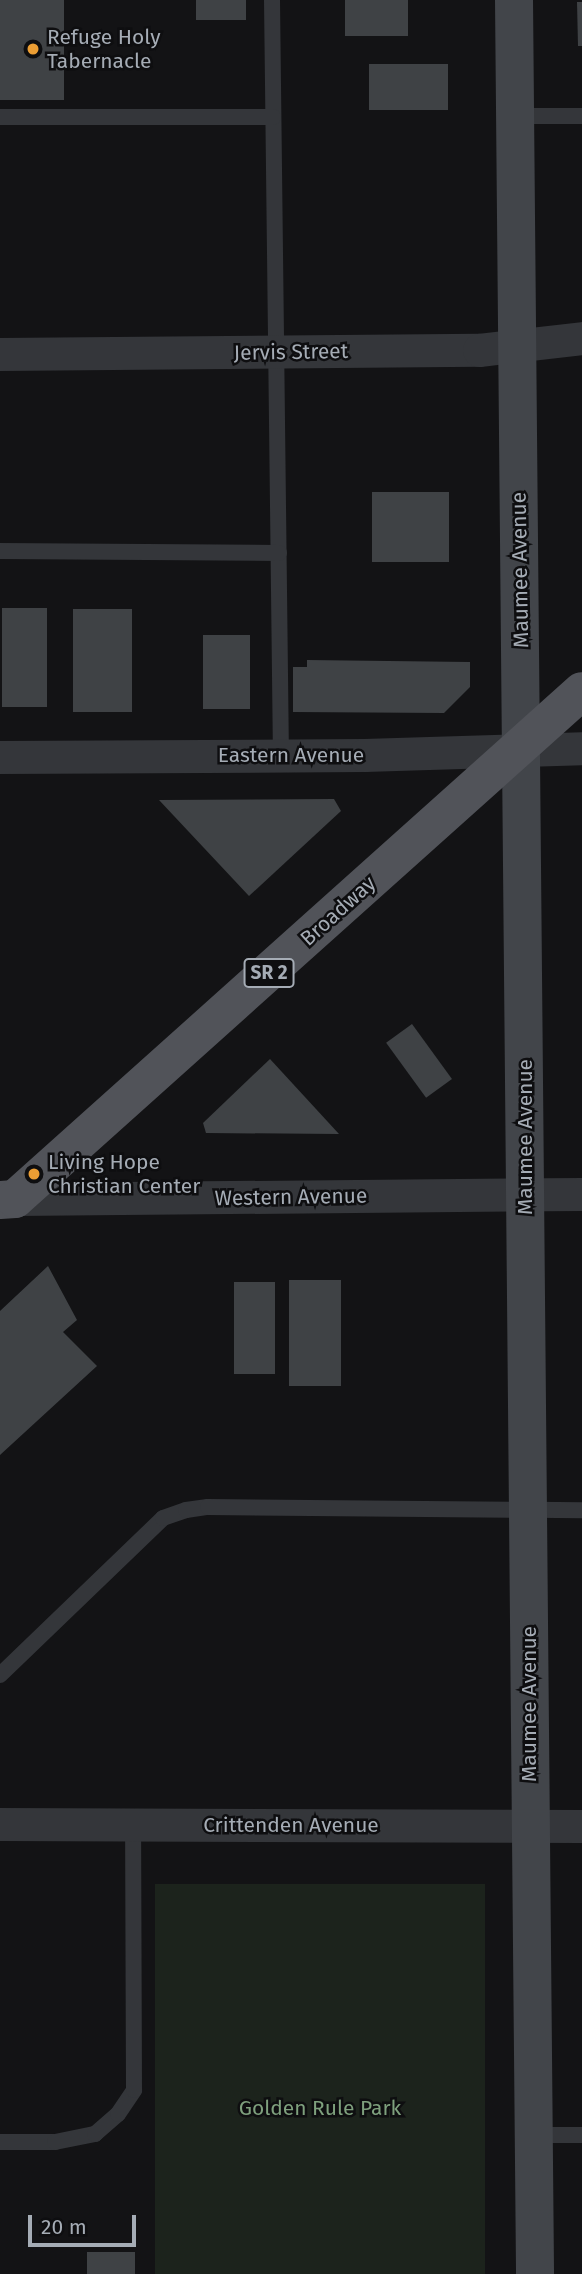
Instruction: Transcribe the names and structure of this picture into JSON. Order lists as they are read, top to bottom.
{
  "streets": {
    "main road": ["Broadway", "SR 2"],
    "street": [
      "Jervis Street",
      "Maumee Avenue",
      "Eastern Avenue",
      "Western Avenue",
      "Crittenden Avenue"
    ]
  },
  "crossings": [
    ["Jervis Street", "Maumee Avenue"],
    ["Maumee Avenue", "Eastern Avenue"],
    ["Maumee Avenue", "Broadway"],
    ["Maumee Avenue", "Western Avenue"],
    ["Maumee Avenue", "Crittenden Avenue"],
    ["Eastern Avenue", "Broadway"],
    ["Broadway", "Western Avenue"]
  ],
  "parks": ["Golden Rule Park"],
  "places": ["Refuge Holy Tabernacle", "Living Hope Christian Center"],
  "scale_bar": "20 m"
}
